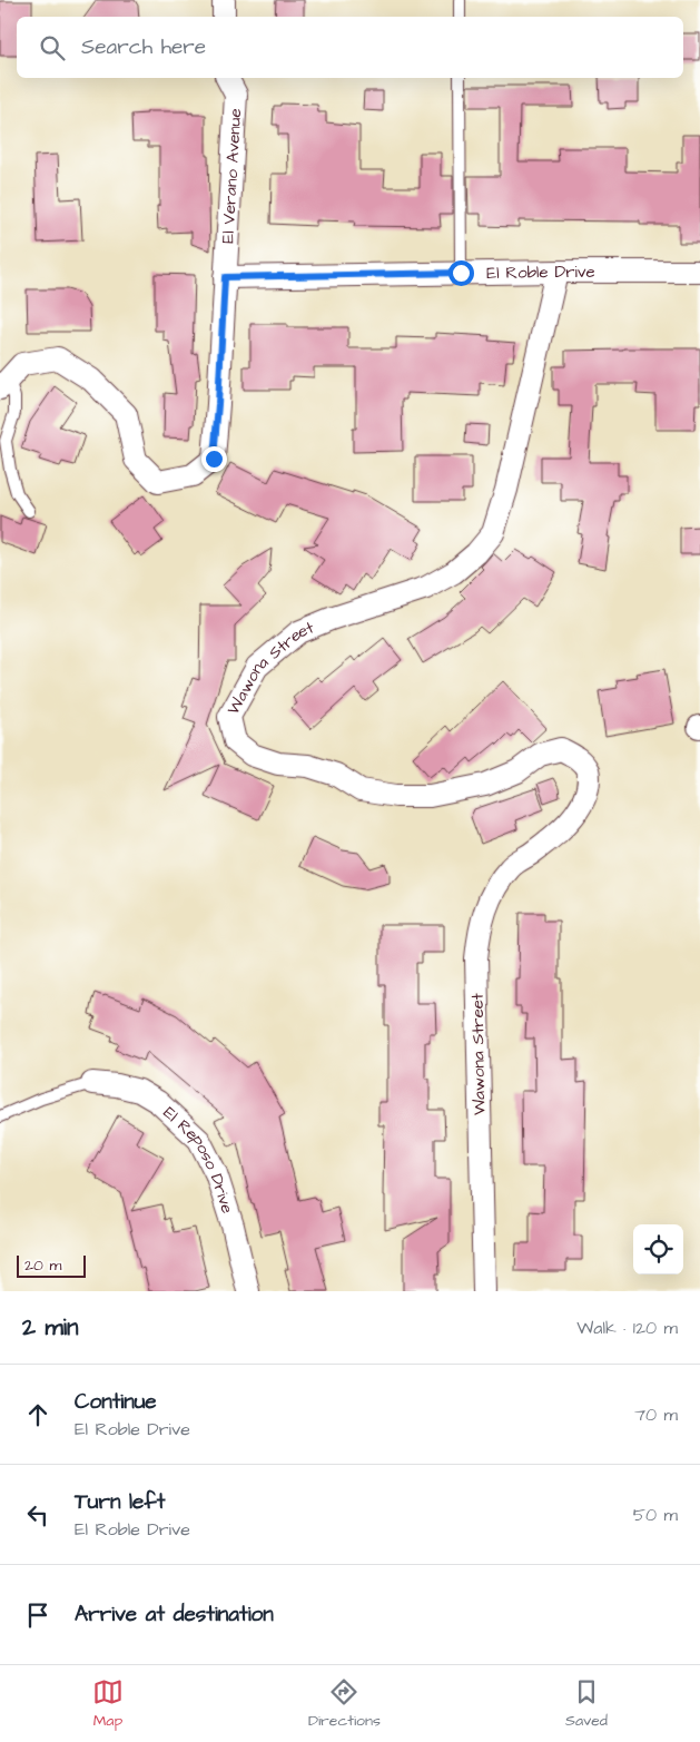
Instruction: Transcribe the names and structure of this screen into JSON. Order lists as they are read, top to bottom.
{
  "streets": {
    "street": [
      "El Verano Avenue",
      "El Roble Drive",
      "Wawona Street",
      "El Reposo Drive"
    ]
  },
  "crossings": [
    ["El Verano Avenue", "El Roble Drive"],
    ["El Roble Drive", "Wawona Street"]
  ],
  "scale_bar": "20 m",
  "page": {
    "search": "Search here",
    "scale": "20 m",
    "heading": ["2 min", "Walk · 120 m"],
    "list": [
      ["Continue", "El Roble Drive", "70 m"],
      ["Turn left", "El Roble Drive", "50 m"],
      "Arrive at destination"
    ],
    "nav": ["Map", "Directions", "Saved"]
  }
}
